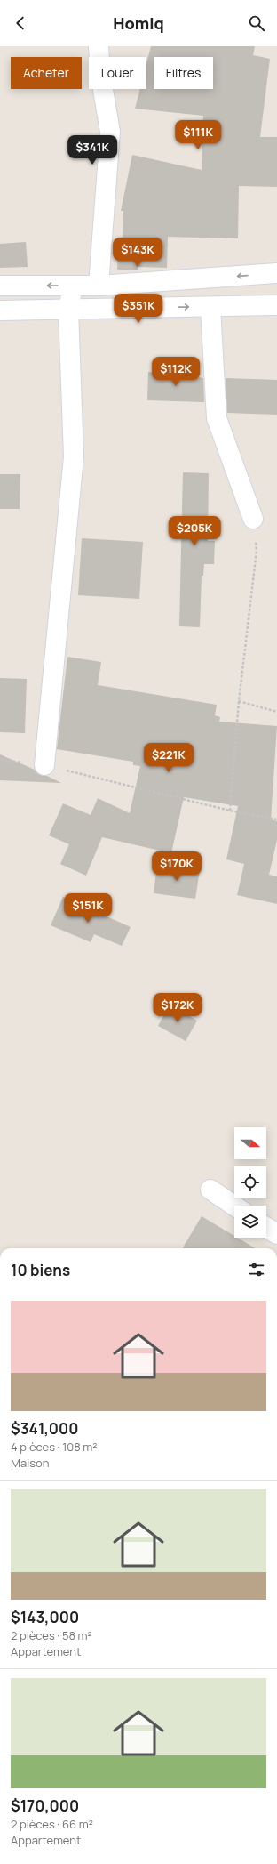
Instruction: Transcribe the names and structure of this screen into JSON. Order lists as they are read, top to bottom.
{
  "north": "right",
  "page": {
    "header": "Homiq",
    "chip": ["Acheter", "Louer", "Filtres"],
    "price": [
      "$111K",
      "$341K",
      "$143K",
      "$351K",
      "$112K",
      "$205K",
      "$221K",
      "$170K",
      "$151K",
      "$172K"
    ],
    "heading": "10 biens",
    "list": [
      {
        "name": "$341,000",
        "note": "4 pièces · 108 m² · Maison"
      },
      {
        "name": "$143,000",
        "note": "2 pièces · 58 m² · Appartement"
      },
      {
        "name": "$170,000",
        "note": "2 pièces · 66 m² · Appartement"
      }
    ]
  }
}
